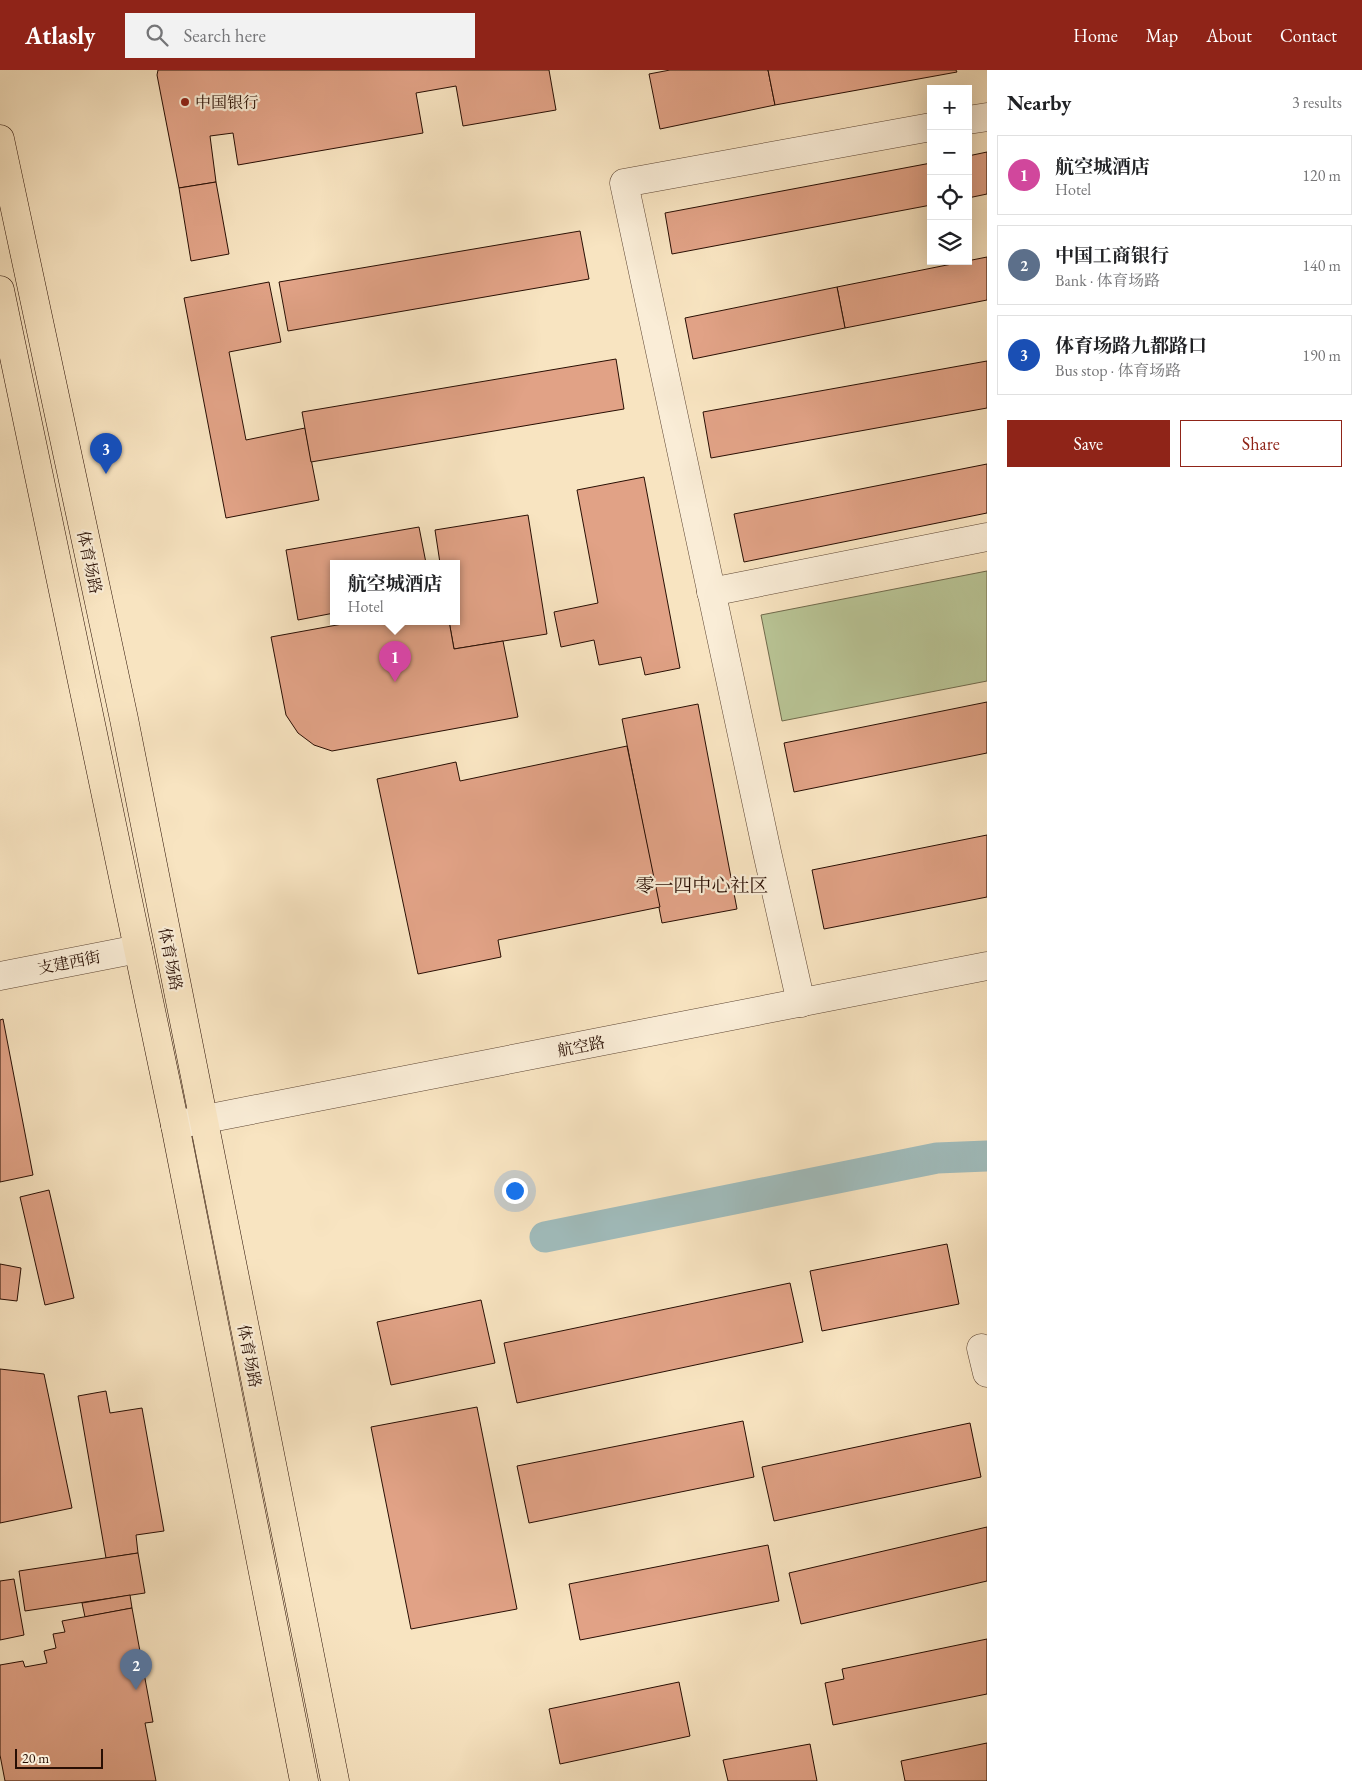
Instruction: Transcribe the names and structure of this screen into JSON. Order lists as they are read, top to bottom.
{
  "streets": {
    "main road": ["体育场路"],
    "street": ["支建西街", "航空路"]
  },
  "crossings": [
    ["体育场路", "支建西街"],
    ["体育场路", "航空路"]
  ],
  "districts": ["零一四中心社区"],
  "places": ["中国银行"],
  "scale_bar": "20 m",
  "page": {
    "header": "Atlasly",
    "search": "Search here",
    "nav": [
      "Home",
      "Map",
      "About",
      "Contact"
    ],
    "heading": ["Nearby", "3 results"],
    "map_buttons": ["+", "−"],
    "list": [
      {
        "mark": "1",
        "name": "航空城酒店",
        "note": "Hotel",
        "value": "120 m"
      },
      {
        "mark": "2",
        "name": "中国工商银行",
        "note": "Bank · 体育场路",
        "value": "140 m"
      },
      {
        "mark": "3",
        "name": "体育场路九都路口",
        "note": "Bus stop · 体育场路",
        "value": "190 m"
      }
    ],
    "buttons": ["Save", "Share"],
    "pins": ["3", "1", "2"],
    "popup": ["航空城酒店", "Hotel"],
    "scale": "20 m"
  }
}
